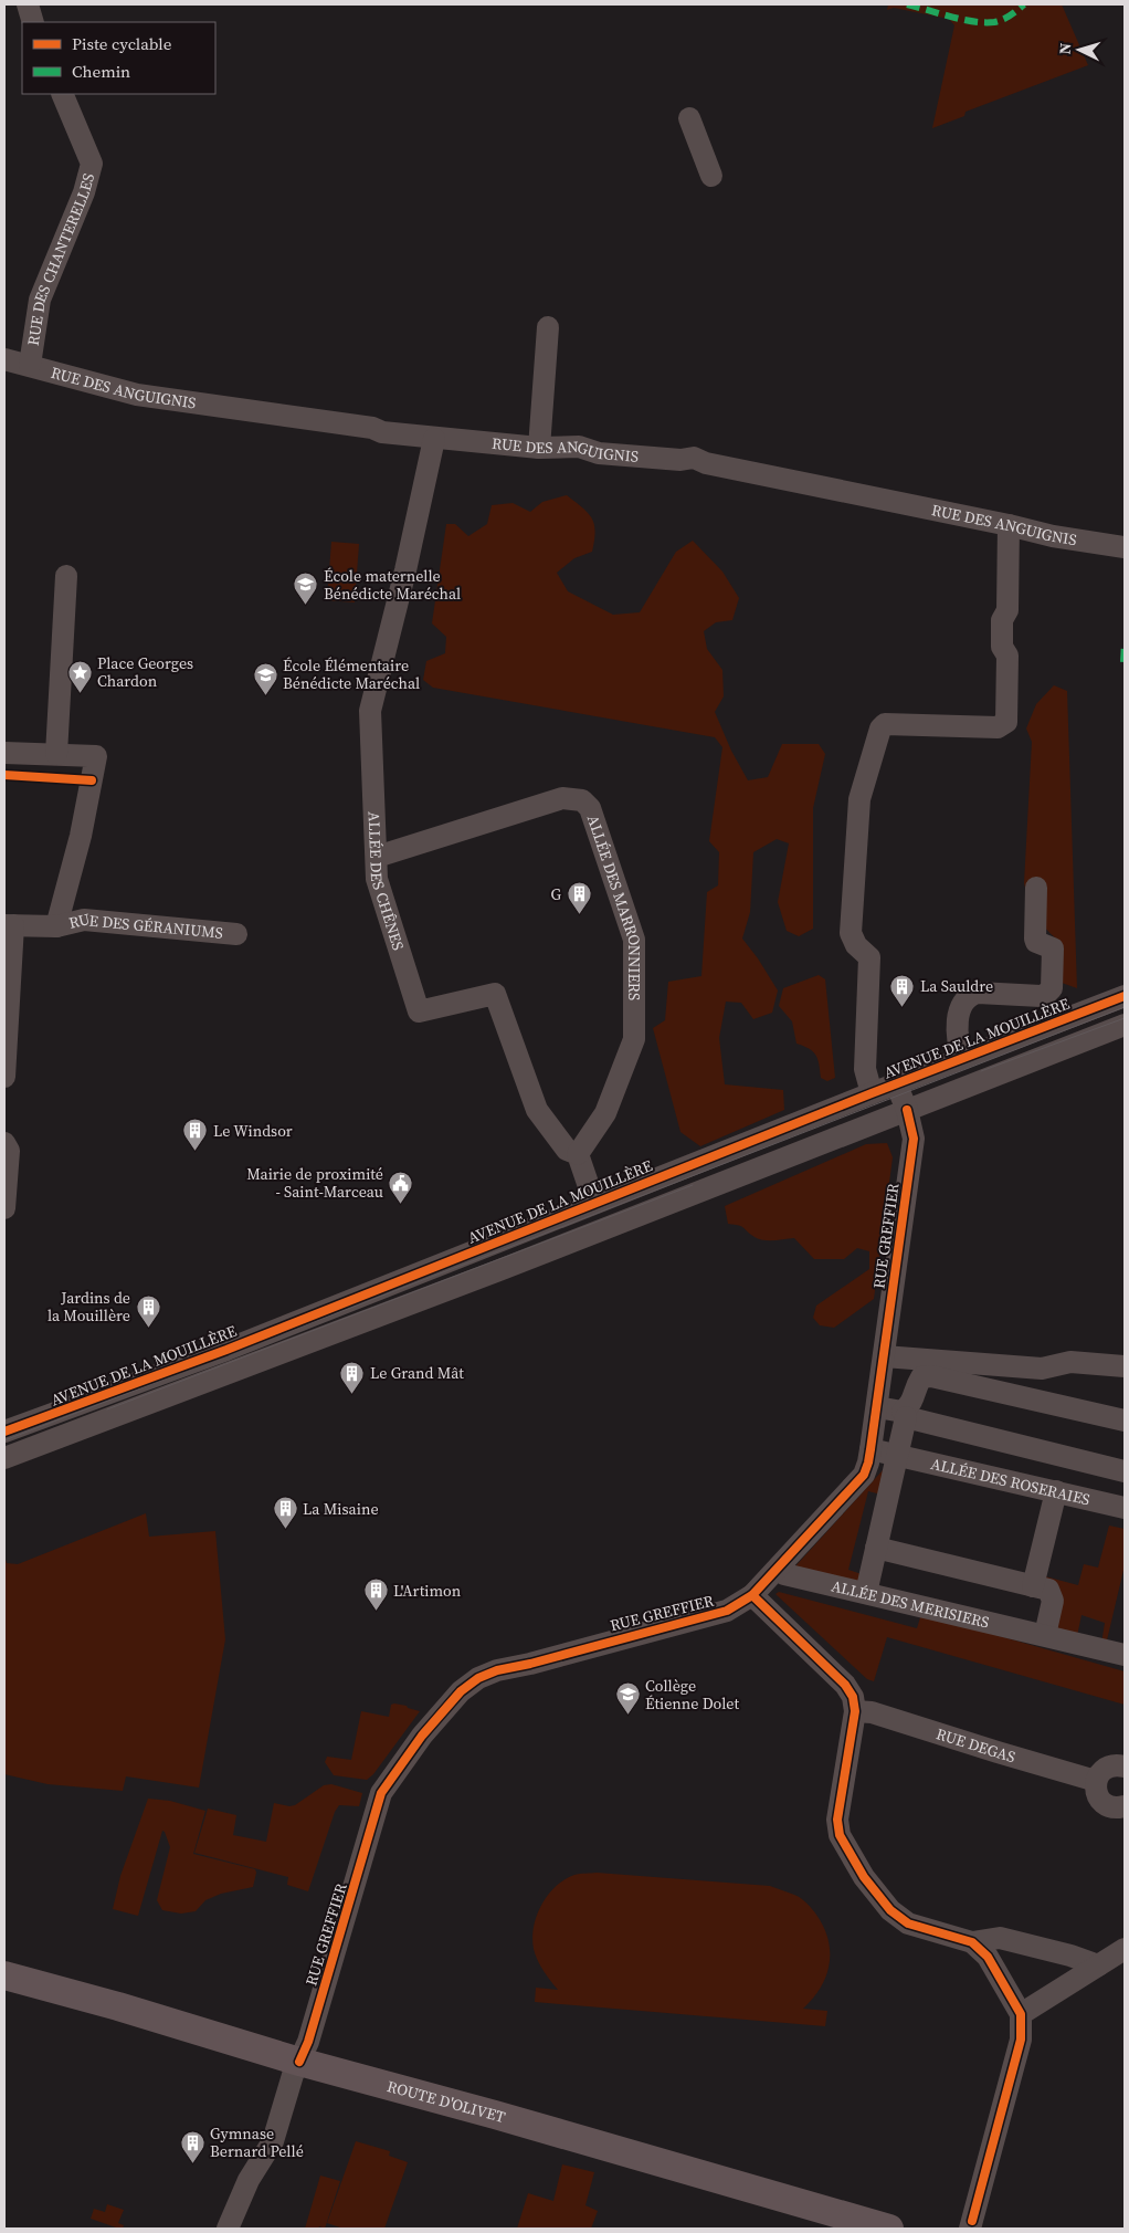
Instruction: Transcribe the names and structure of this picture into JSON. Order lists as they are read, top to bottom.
{
  "streets": {
    "main road": ["ROUTE D'OLIVET"],
    "street": [
      "RUE DES CHANTERELLES",
      "RUE DES ANGUIGNIS",
      "ALLÉE DES CHÊNES",
      "ALLÉE DES MARRONNIERS",
      "RUE DES GÉRANIUMS",
      "AVENUE DE LA MOUILLÈRE",
      "RUE GREFFIER",
      "ALLÉE DES ROSERAIES",
      "ALLÉE DES MERISIERS",
      "RUE DEGAS"
    ]
  },
  "crossings": [
    ["RUE DES CHANTERELLES", "RUE DES ANGUIGNIS"],
    ["RUE DES ANGUIGNIS", "ALLÉE DES CHÊNES"],
    ["ALLÉE DES CHÊNES", "ALLÉE DES MARRONNIERS"],
    ["AVENUE DE LA MOUILLÈRE", "RUE GREFFIER"],
    ["RUE GREFFIER", "ALLÉE DES ROSERAIES"],
    ["RUE GREFFIER", "ALLÉE DES MERISIERS"],
    ["RUE GREFFIER", "ROUTE D'OLIVET"]
  ],
  "places": {
    "school or university": ["École maternelle Bénédicte Maréchal", "École Élémentaire Bénédicte Maréchal", "Collège Étienne Dolet"],
    "place": ["Place Georges Chardon"],
    "building": [
      "G",
      "La Sauldre",
      "Le Windsor",
      "Jardins de la Mouillère",
      "Le Grand Mât",
      "La Misaine",
      "L'Artimon",
      "Gymnase Bernard Pellé"
    ],
    "public building": ["Mairie de proximité - Saint-Marceau"]
  },
  "legend": ["Piste cyclable", "Chemin"],
  "north": "left"
}
